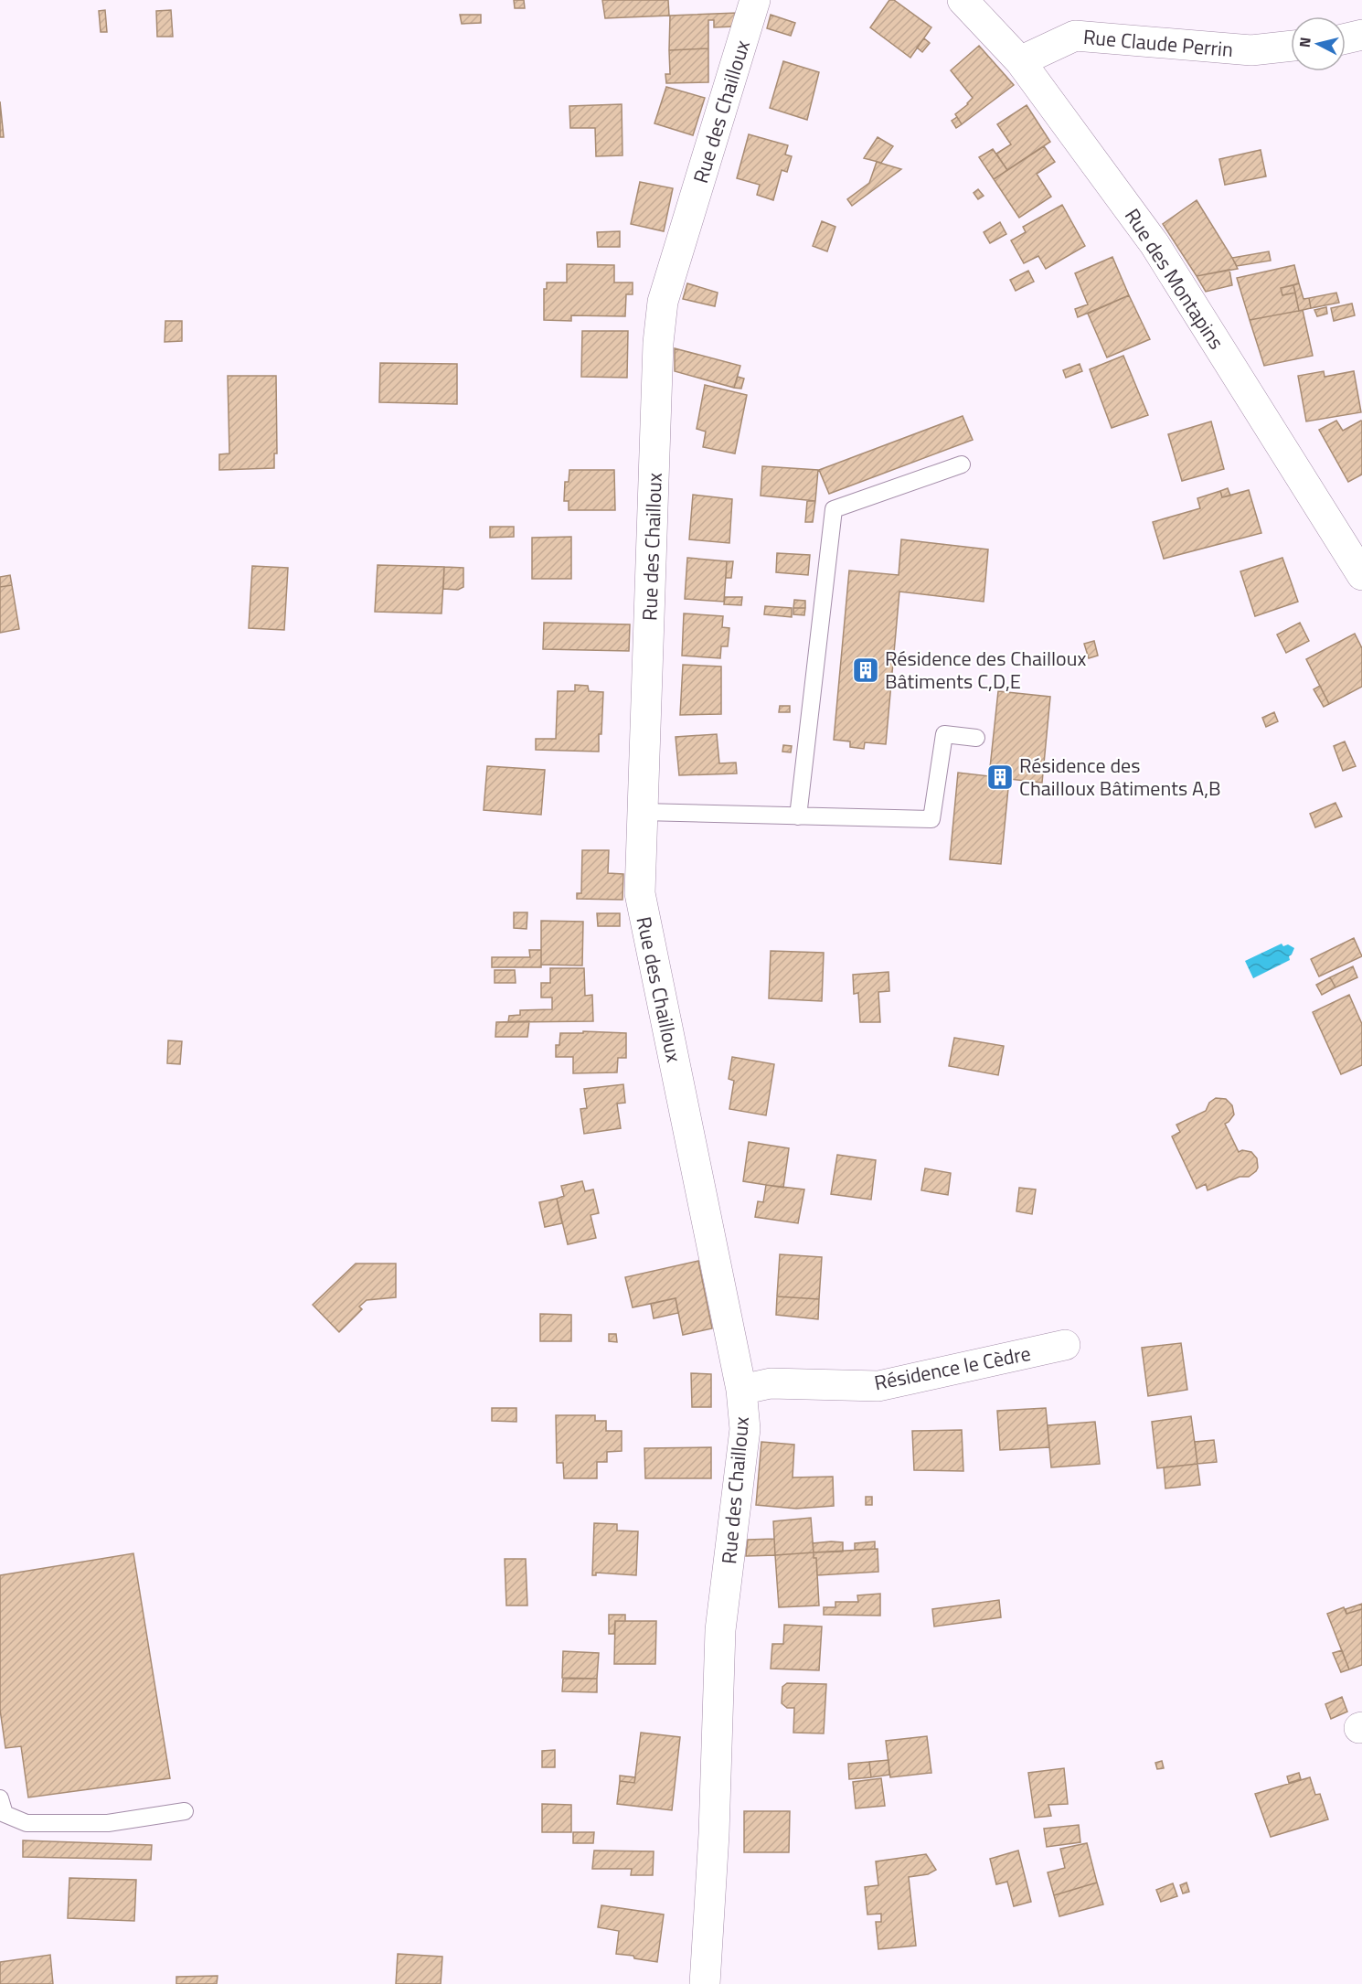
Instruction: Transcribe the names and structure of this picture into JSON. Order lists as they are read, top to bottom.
{
  "streets": {
    "street": [
      "Rue Claude Perrin",
      "Rue des Chailloux",
      "Rue des Montapins",
      "Résidence le Cèdre"
    ]
  },
  "crossings": [
    ["Rue Claude Perrin", "Rue des Montapins"],
    ["Rue des Chailloux", "Résidence le Cèdre"]
  ],
  "places": {
    "building": ["Résidence des Chailloux Bâtiments C,D,E", "Résidence des Chailloux Bâtiments A,B"]
  },
  "north": "left"
}
